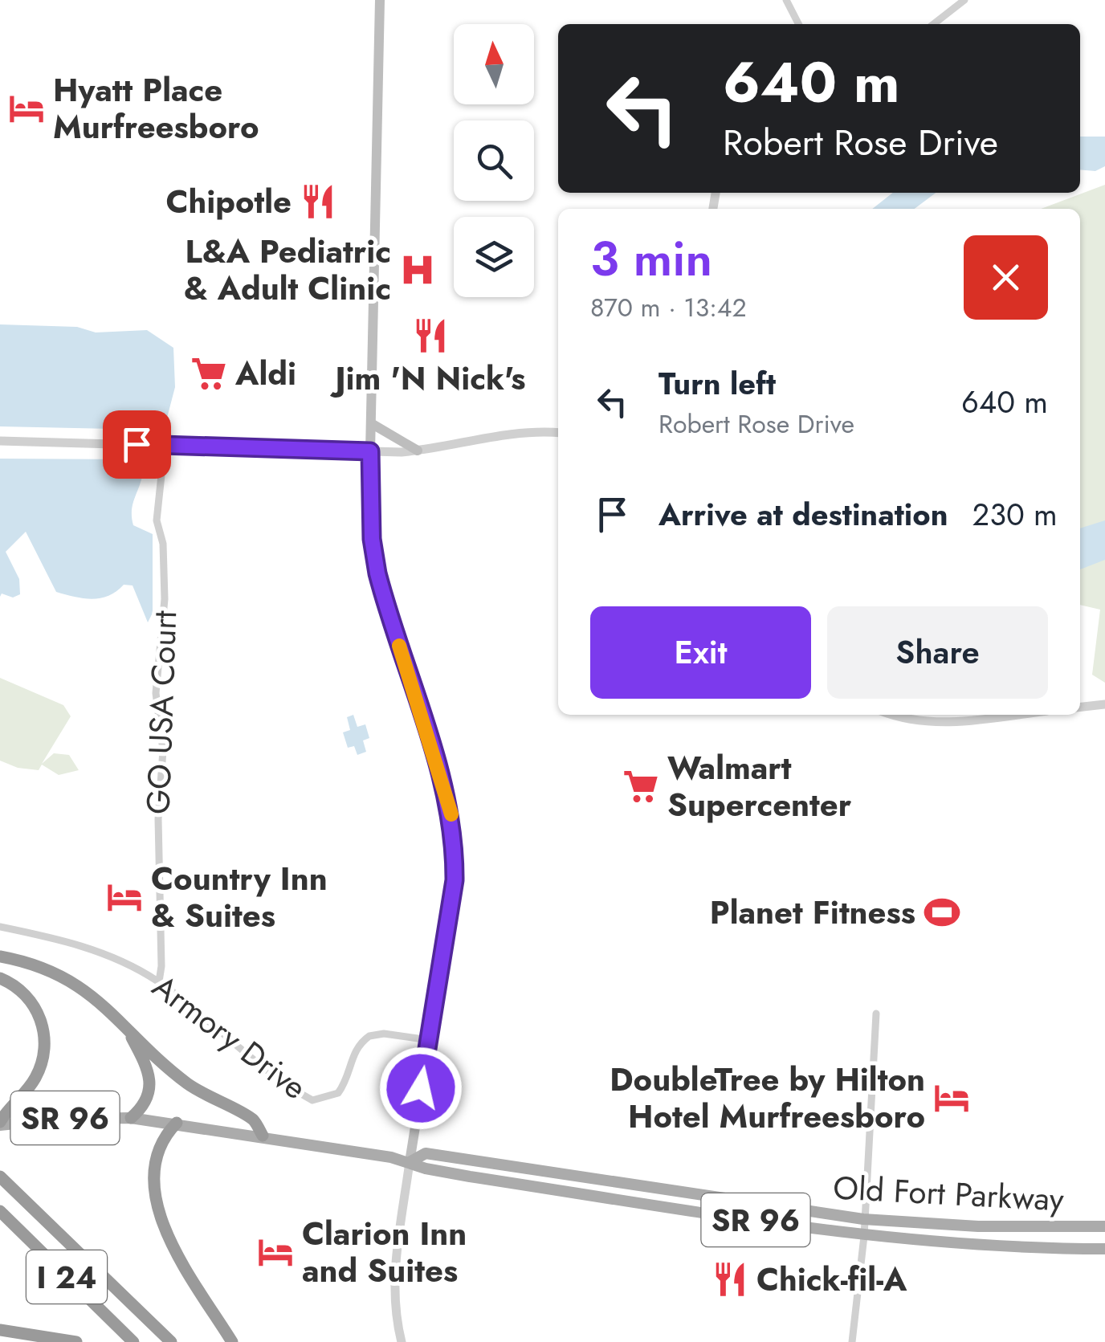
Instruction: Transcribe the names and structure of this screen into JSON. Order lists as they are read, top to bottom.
{
  "streets": {
    "highway": ["I 24"],
    "main road": ["SR 96", "Old Fort Parkway"],
    "street": ["GO USA Court", "Armory Drive"]
  },
  "crossings": [
    ["GO USA Court", "Armory Drive"]
  ],
  "places": {
    "hotel": [
      "Hyatt Place Murfreesboro",
      "Country Inn & Suites",
      "DoubleTree by Hilton Hotel Murfreesboro",
      "Clarion Inn and Suites"
    ],
    "restaurant": ["Chipotle", "Jim 'N Nick's", "Chick-fil-A"],
    "hospital": ["L&A Pediatric & Adult Clinic"],
    "supermarket": ["Aldi", "Walmart Supercenter"],
    "sports": ["Planet Fitness"]
  },
  "north": "top",
  "page": {
    "turn": ["640 m", "Robert Rose Drive"],
    "heading": ["3 min", "870 m · 13:42"],
    "list": [
      {
        "name": "Turn left",
        "note": "Robert Rose Drive",
        "value": "640 m"
      },
      {
        "name": "Arrive at destination",
        "value": "230 m"
      }
    ],
    "buttons": ["Exit", "Share"]
  }
}
